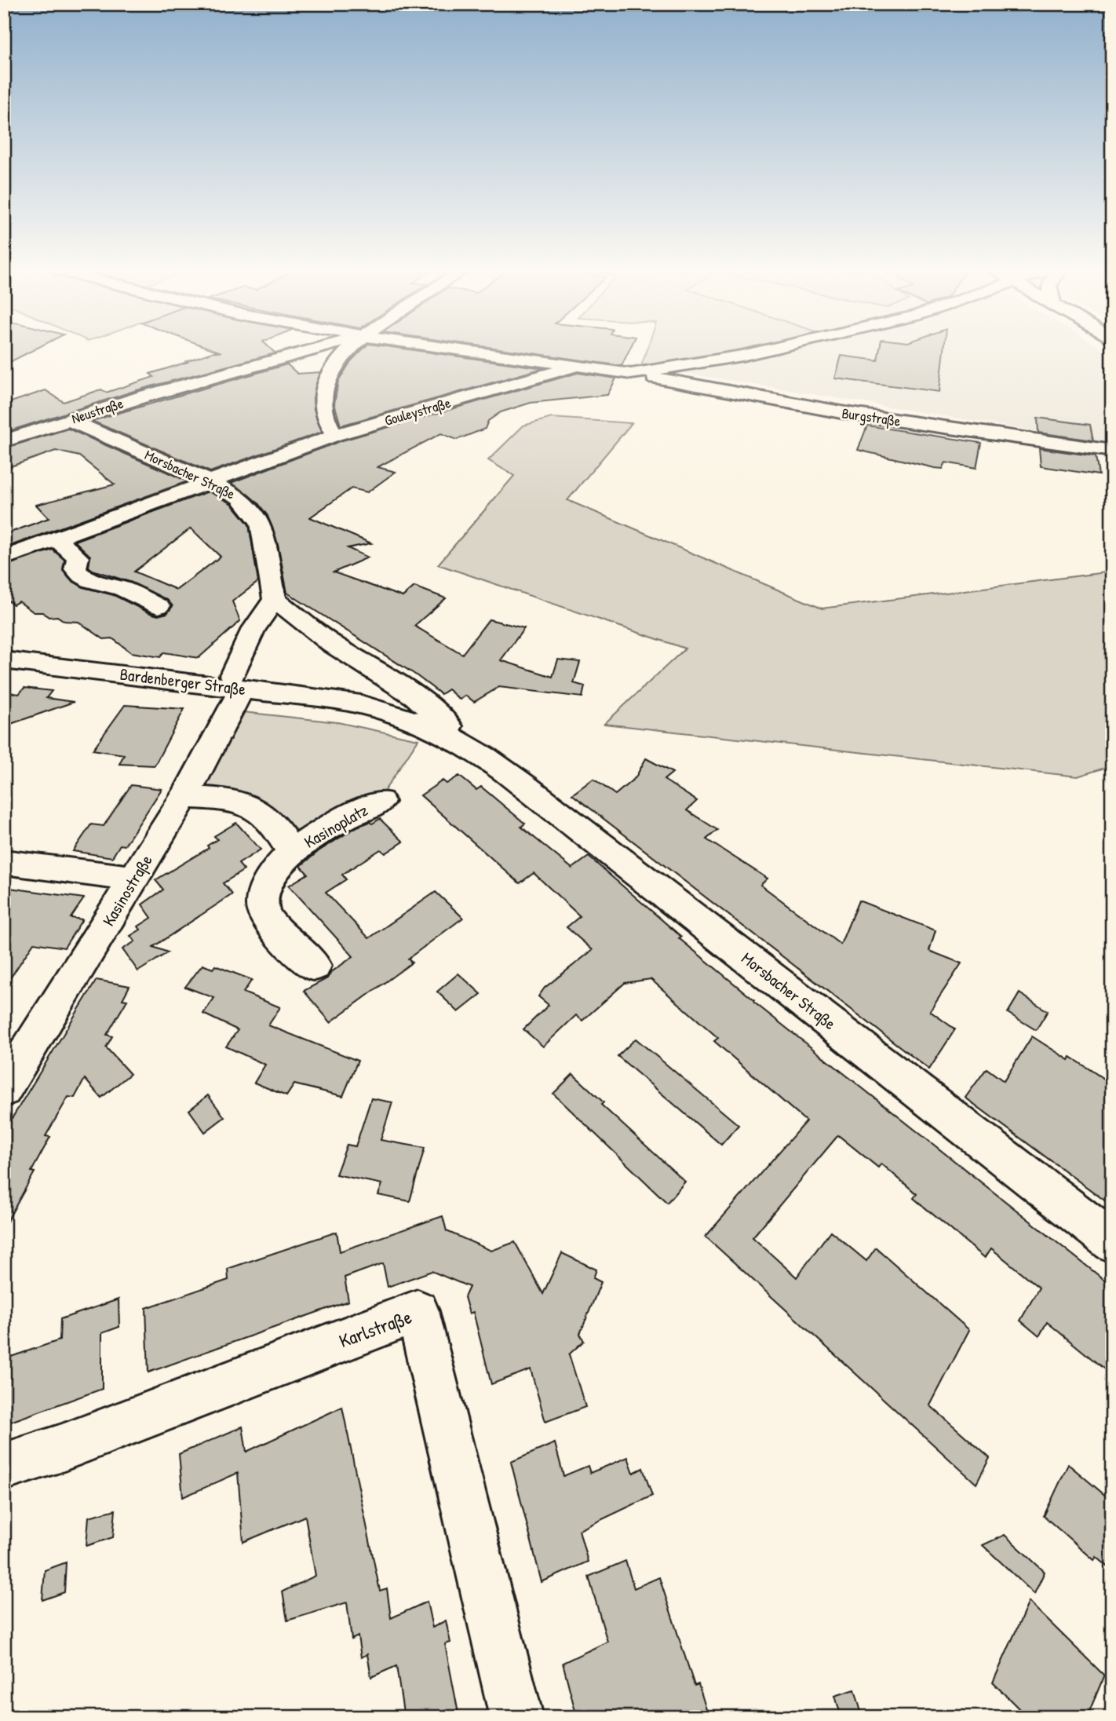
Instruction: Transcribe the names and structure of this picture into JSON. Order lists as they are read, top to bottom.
{
  "streets": {
    "street": [
      "Neustraße",
      "Gouleystraße",
      "Burgstraße",
      "Morsbacher Straße",
      "Bardenberger Straße",
      "Kasinoplatz",
      "Kasinostraße",
      "Karlstraße"
    ]
  },
  "crossings": [
    ["Neustraße", "Morsbacher Straße"],
    ["Gouleystraße", "Burgstraße"],
    ["Gouleystraße", "Morsbacher Straße"],
    ["Morsbacher Straße", "Bardenberger Straße"],
    ["Bardenberger Straße", "Kasinostraße"],
    ["Kasinoplatz", "Kasinostraße"]
  ]
}
